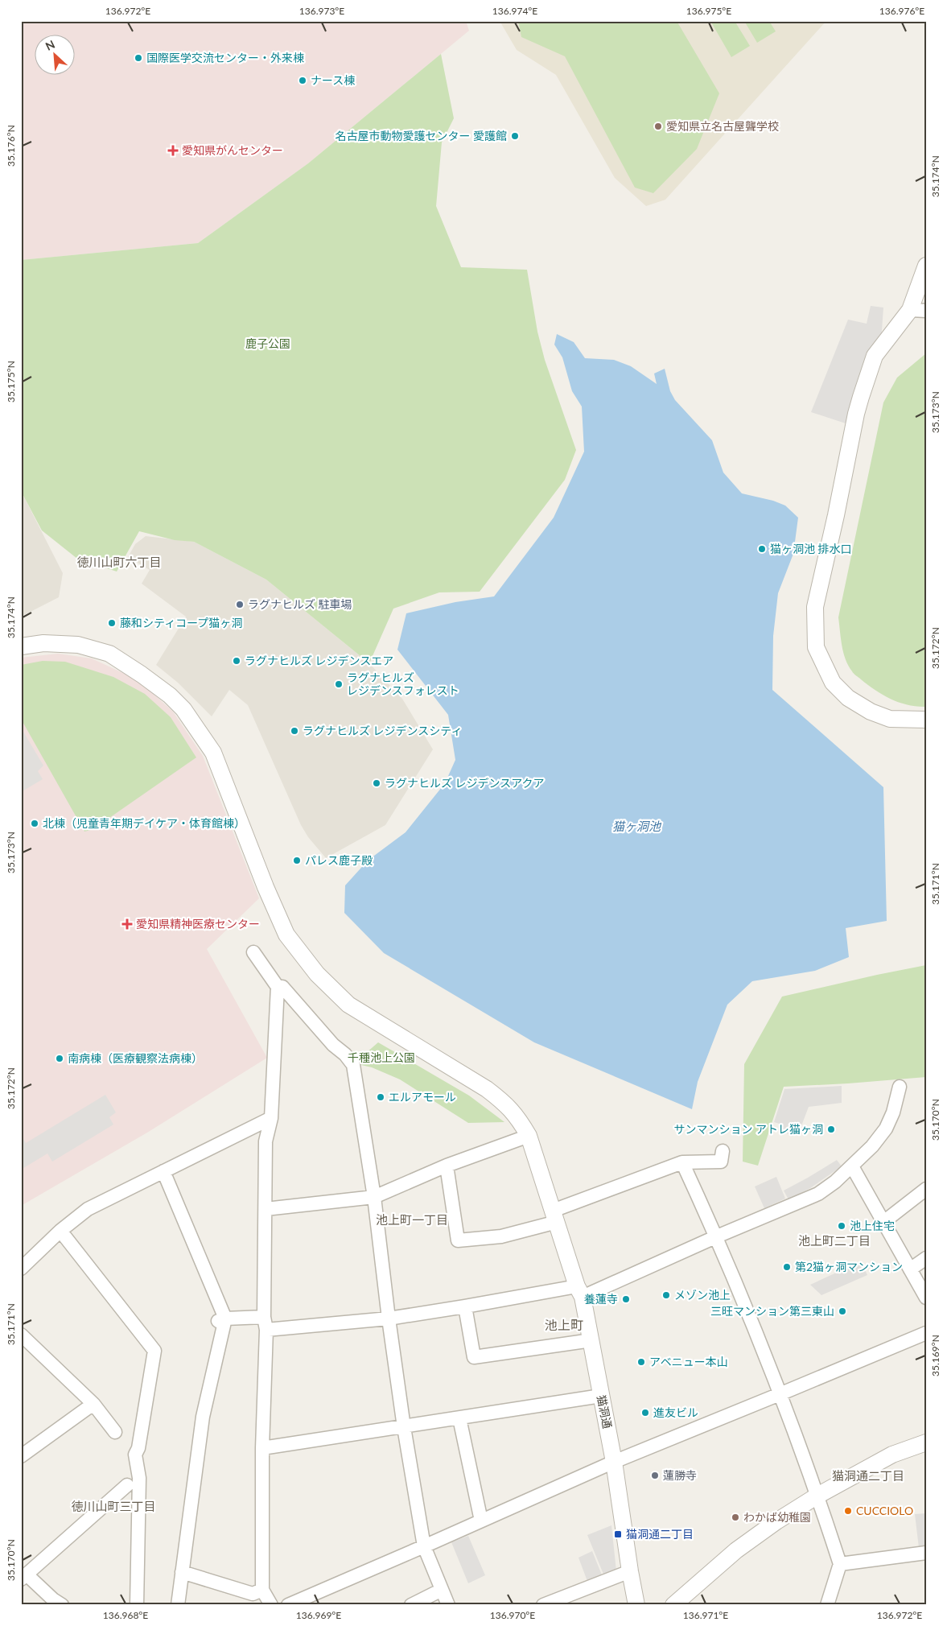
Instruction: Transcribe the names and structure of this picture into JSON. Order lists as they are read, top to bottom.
{
  "streets": {
    "street": ["猫洞通"]
  },
  "districts": [
    "徳川山町六丁目",
    "池上町一丁目",
    "池上町二丁目",
    "池上町",
    "猫洞通二丁目",
    "徳川山町三丁目"
  ],
  "water": ["猫ヶ洞池"],
  "parks": ["鹿子公園", "千種池上公園"],
  "places": {
    "other": [
      "国際医学交流センター・外来棟",
      "ナース棟",
      "愛知県立名古屋聾学校",
      "名古屋市動物愛護センター 愛護館",
      "猫ヶ洞池 排水口",
      "ラグナヒルズ 駐車場",
      "藤和シティコープ猫ヶ洞",
      "ラグナヒルズ レジデンスエア",
      "ラグナヒルズ レジデンスフォレスト",
      "ラグナヒルズ レジデンスシティ",
      "ラグナヒルズ レジデンスアクア",
      "北棟（児童青年期デイケア・体育館棟）",
      "パレス鹿子殿",
      "南病棟（医療観察法病棟）",
      "エルアモール",
      "サンマンション アトレ猫ヶ洞",
      "池上住宅",
      "第2猫ヶ洞マンション",
      "メゾン池上",
      "養蓮寺",
      "三旺マンション第三東山",
      "アベニュー本山",
      "進友ビル",
      "蓮勝寺",
      "CUCCIOLO",
      "わかば幼稚園"
    ],
    "health": ["愛知県がんセンター", "愛知県精神医療センター"],
    "transit": ["猫洞通二丁目"]
  },
  "north": "top left",
  "coordinates": [
    "136.972°E",
    "136.973°E",
    "136.974°E",
    "136.975°E",
    "136.976°E",
    "35.176°N",
    "35.174°N",
    "35.175°N",
    "35.173°N",
    "35.172°N",
    "35.171°N",
    "35.170°N",
    "35.169°N",
    "136.968°E",
    "136.969°E",
    "136.970°E",
    "136.971°E"
  ]
}
